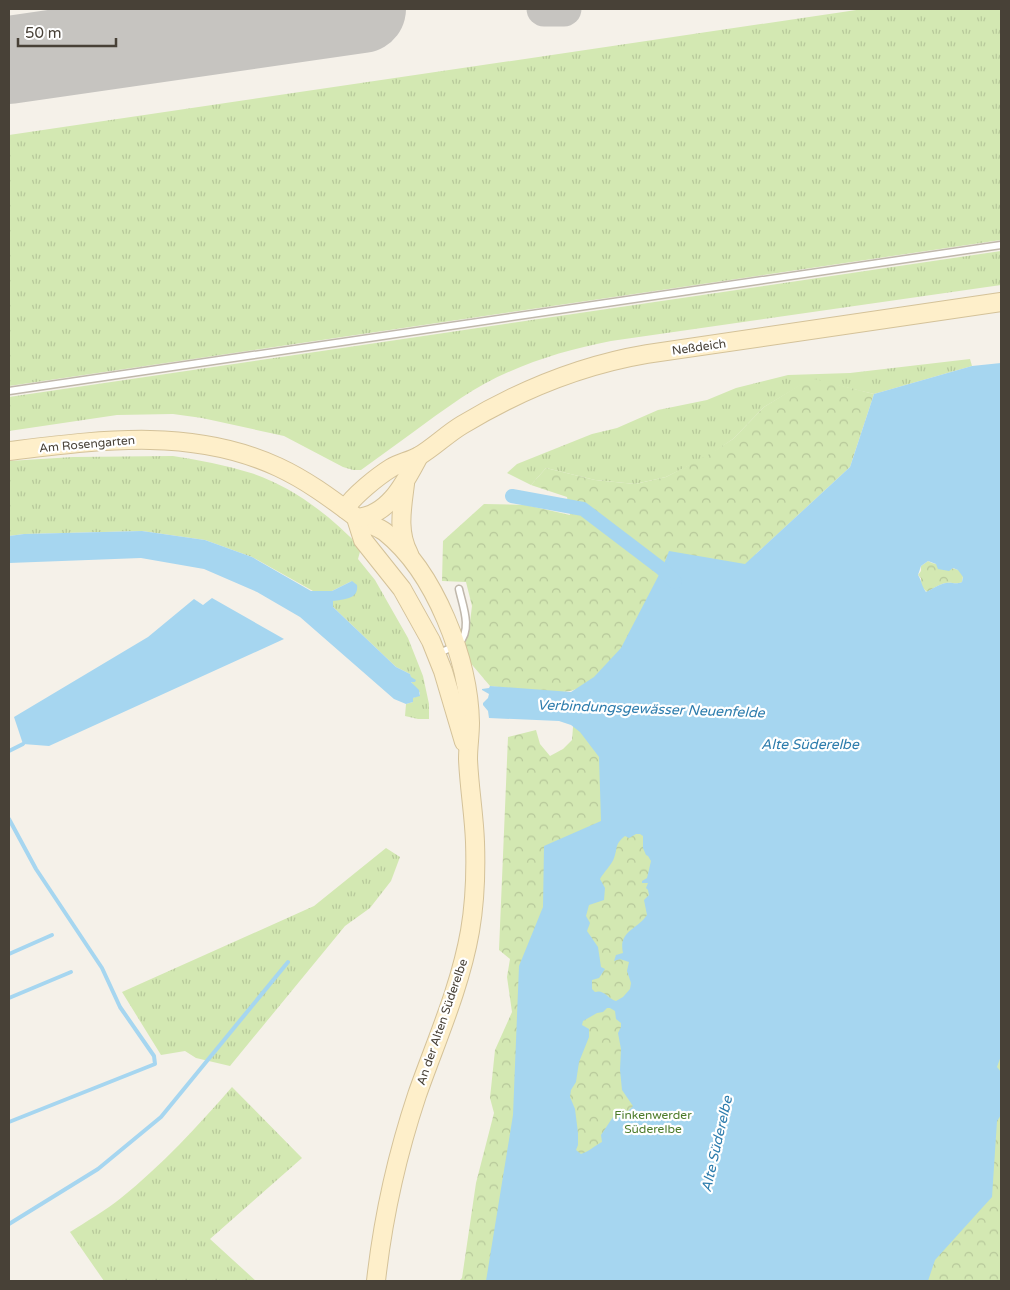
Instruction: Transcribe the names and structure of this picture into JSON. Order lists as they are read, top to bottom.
{
  "streets": {
    "main road": ["Neßdeich", "Am Rosengarten", "An der Alten Süderelbe"]
  },
  "crossings": [
    ["Neßdeich", "Am Rosengarten"],
    ["Neßdeich", "An der Alten Süderelbe"],
    ["Am Rosengarten", "An der Alten Süderelbe"]
  ],
  "water": ["Verbindungsgewässer Neuenfelde", "Alte Süderelbe"],
  "parks": ["Finkenwerder Süderelbe"],
  "scale_bar": "50 m"
}
